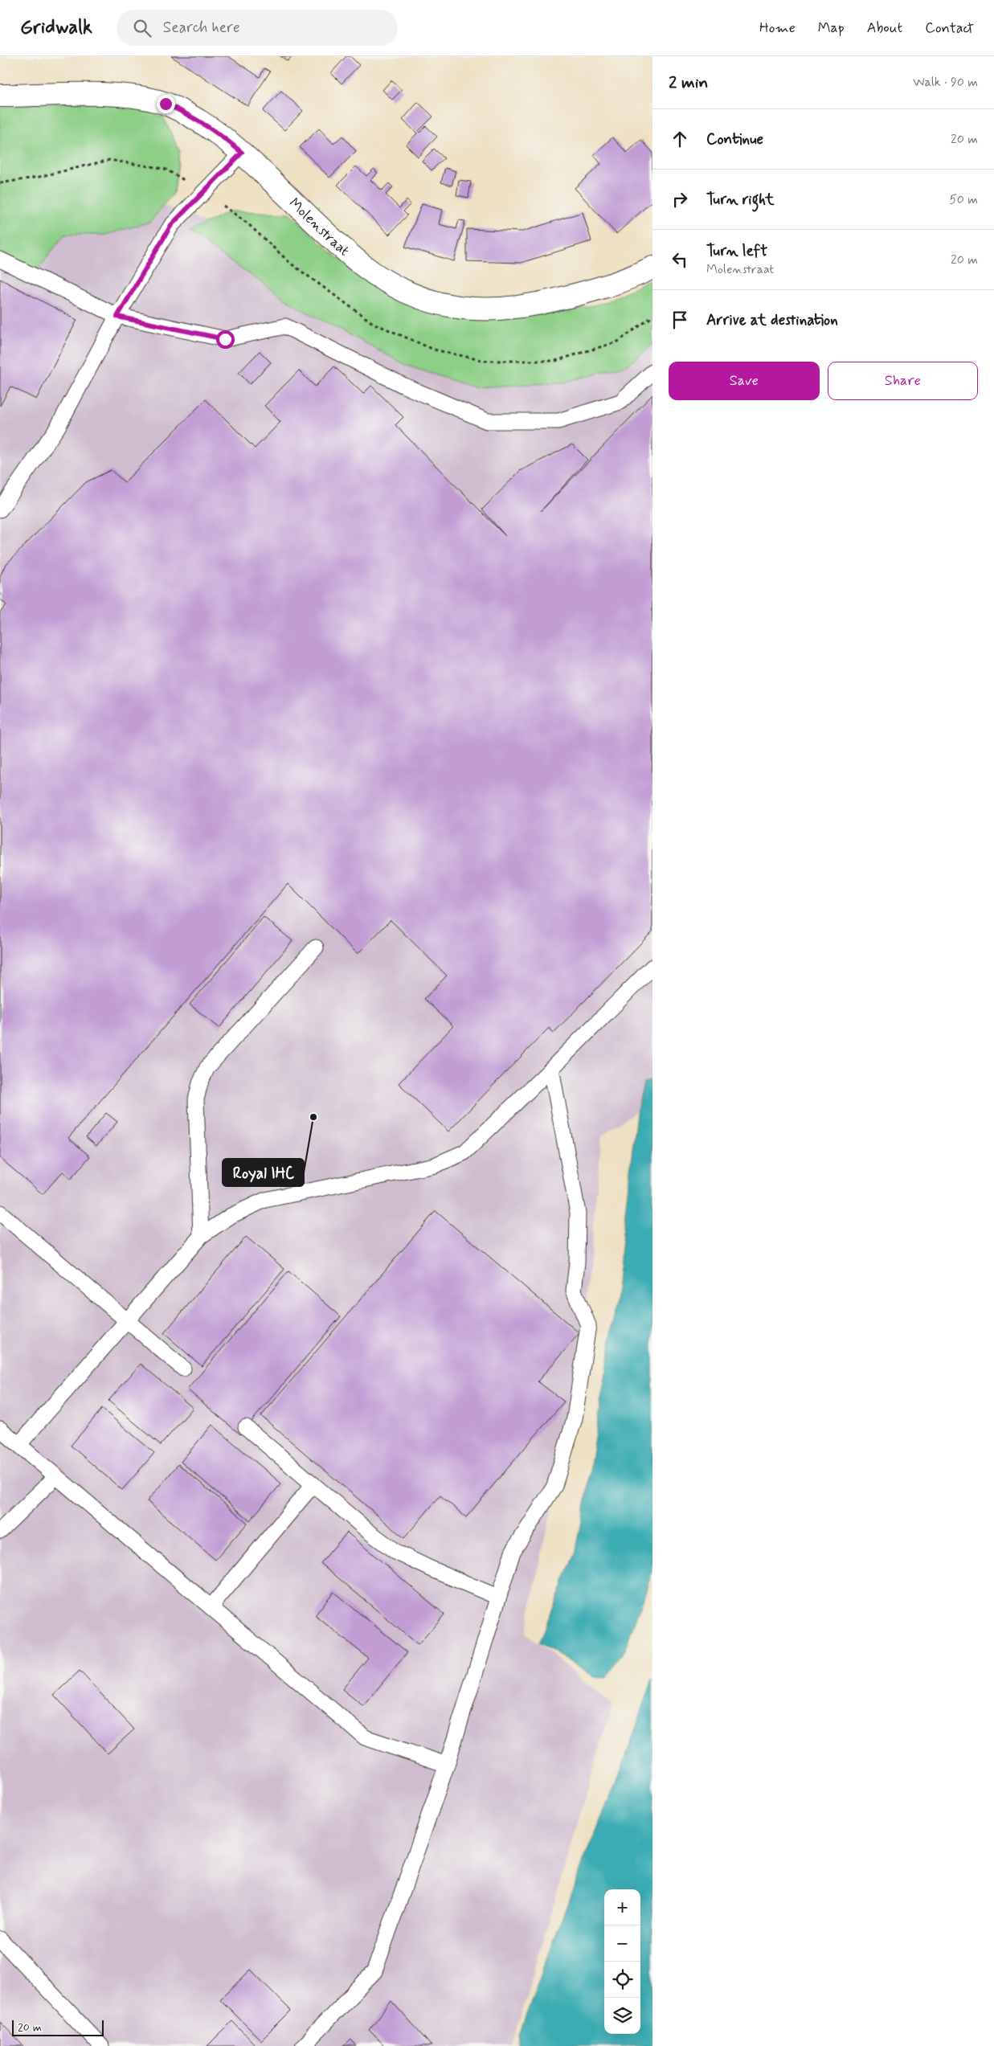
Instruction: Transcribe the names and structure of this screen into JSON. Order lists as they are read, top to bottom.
{
  "streets": {
    "street": ["Molenstraat"]
  },
  "places": ["Royal IHC"],
  "scale_bar": "20 m",
  "page": {
    "header": "Gridwalk",
    "search": "Search here",
    "nav": [
      "Home",
      "Map",
      "About",
      "Contact"
    ],
    "heading": ["2 min", "Walk · 90 m"],
    "list": [
      ["Continue", "20 m"],
      ["Turn right", "50 m"],
      ["Turn left", "Molenstraat", "20 m"],
      "Arrive at destination"
    ],
    "buttons": ["Save", "Share"],
    "map_buttons": ["+", "−"],
    "scale": "20 m"
  }
}
